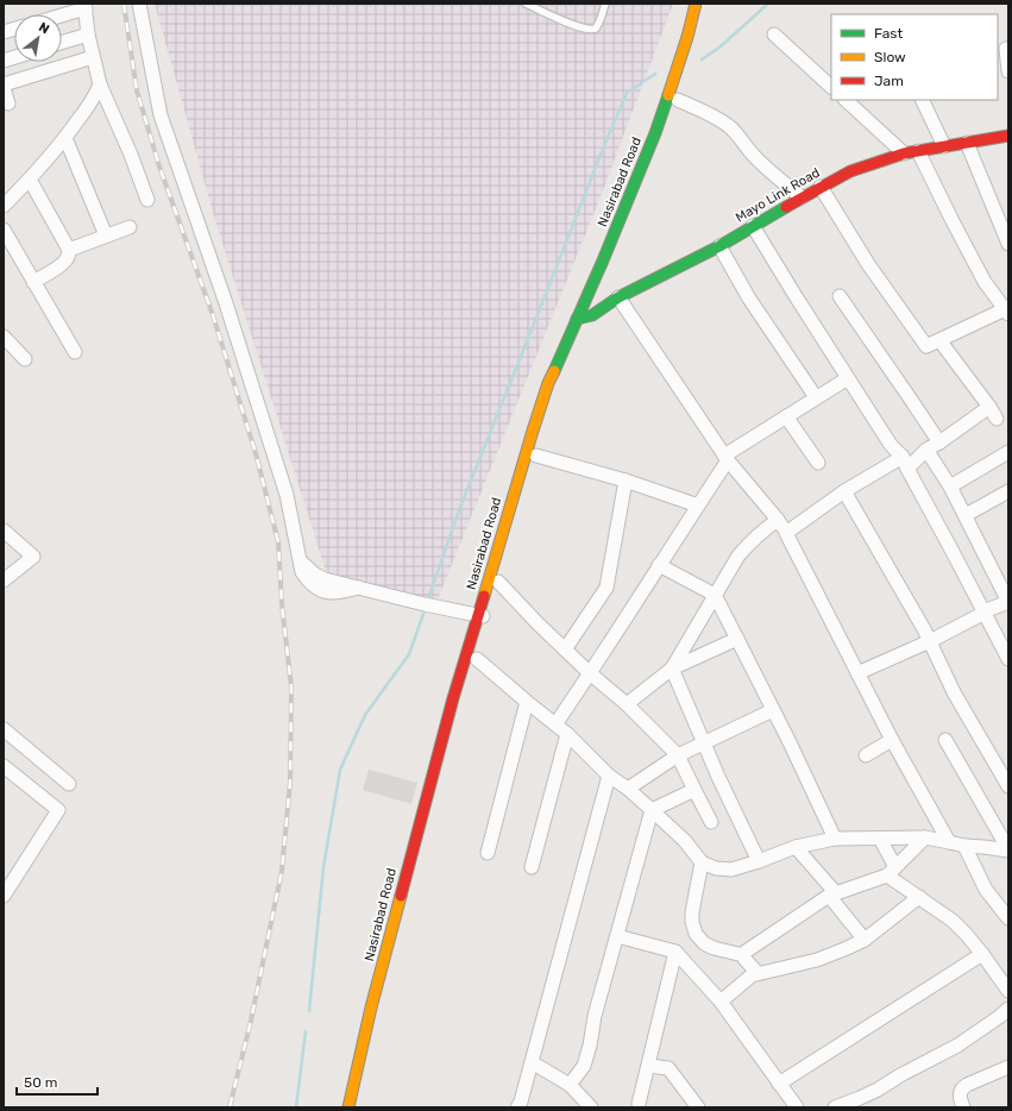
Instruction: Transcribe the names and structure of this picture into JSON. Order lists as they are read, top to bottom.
{
  "streets": {
    "main road": ["Nasirabad Road", "Mayo Link Road"]
  },
  "crossings": [
    ["Nasirabad Road", "Mayo Link Road"]
  ],
  "legend": ["Fast", "Slow", "Jam"],
  "scale_bar": "50 m",
  "north": "top right"
}
